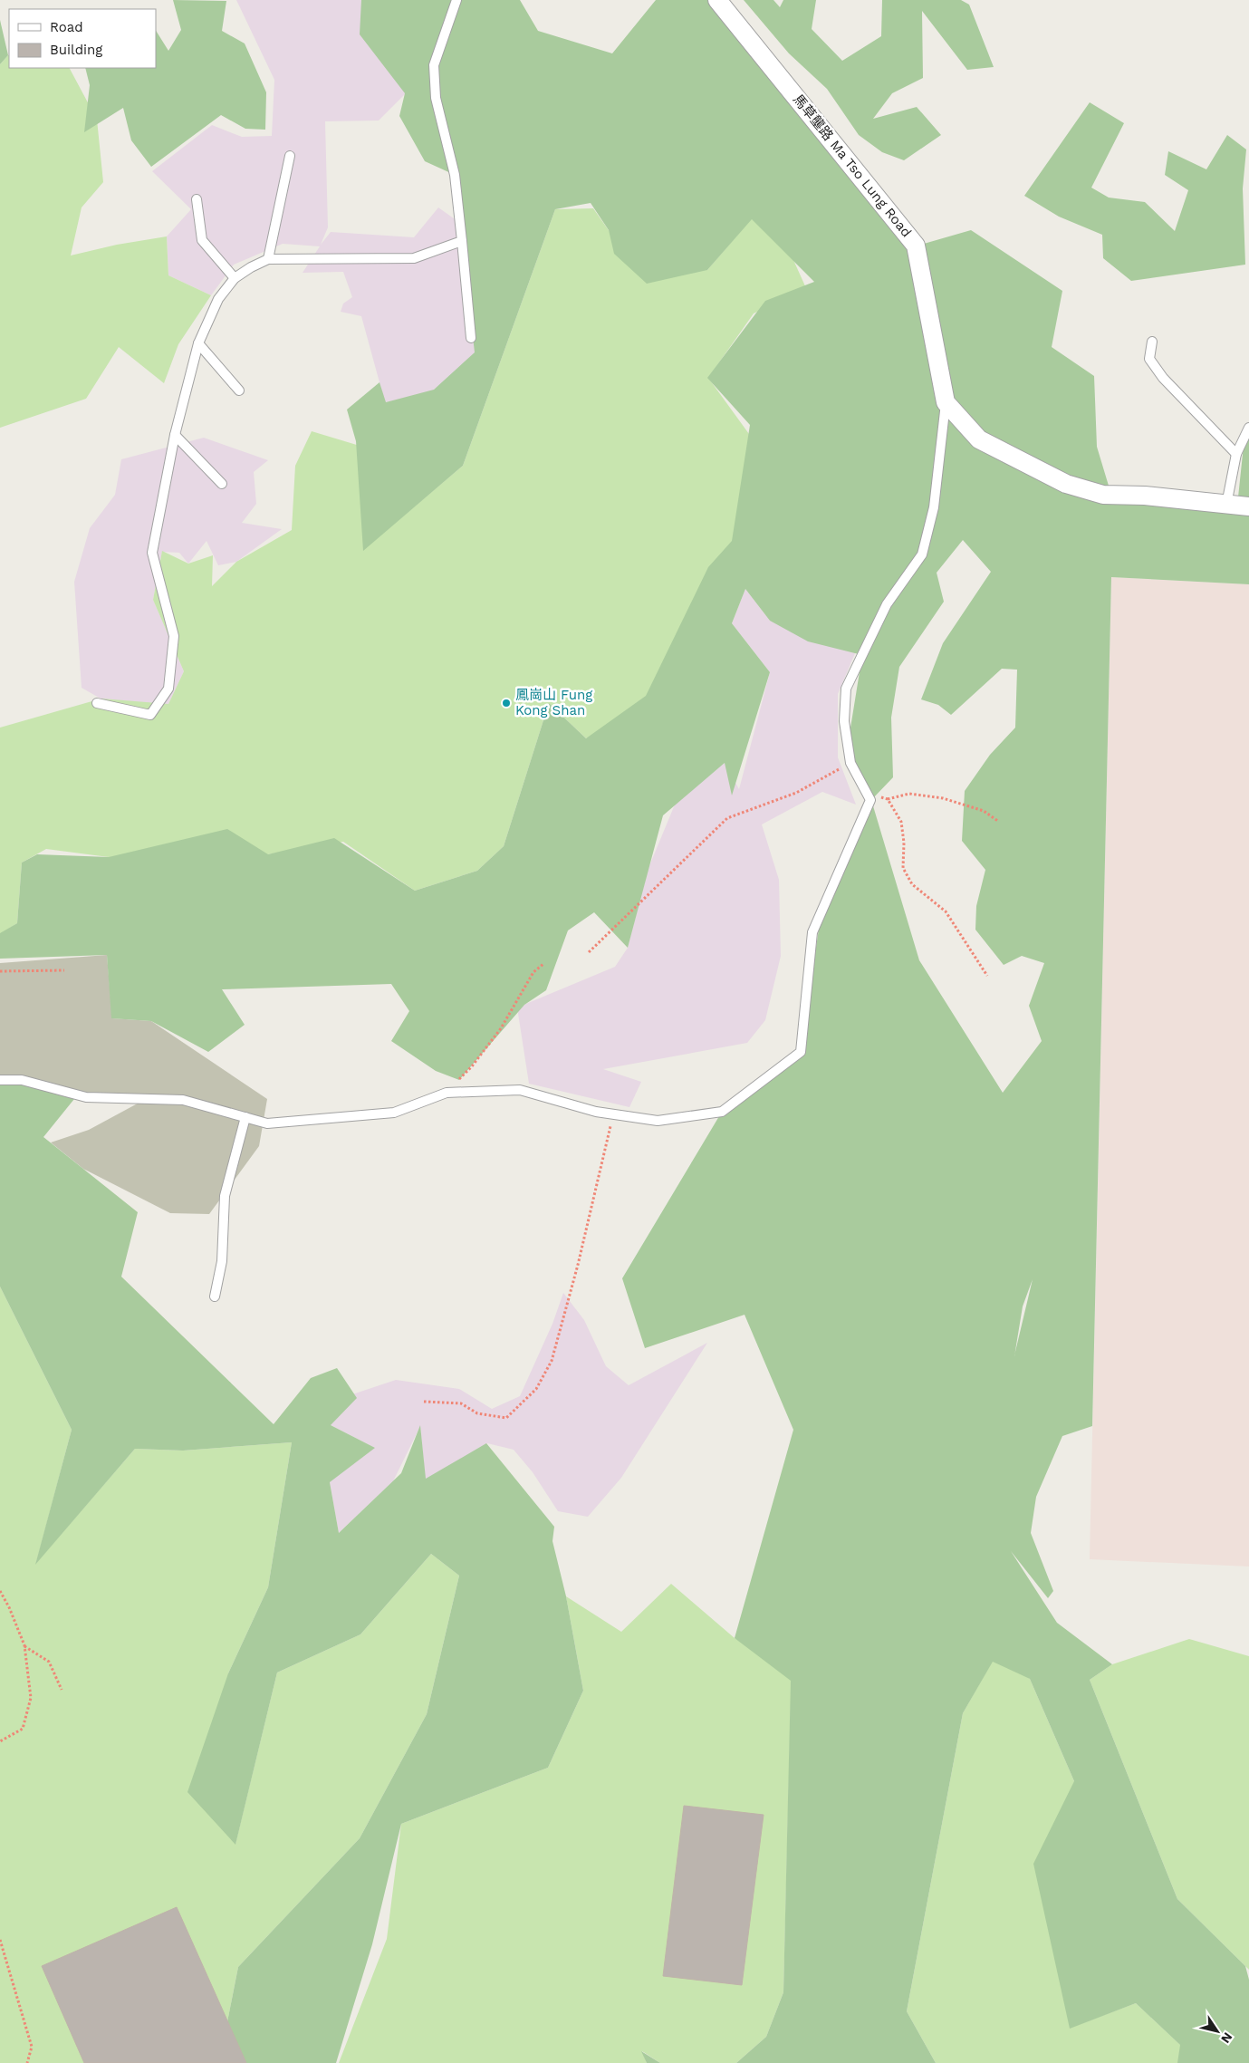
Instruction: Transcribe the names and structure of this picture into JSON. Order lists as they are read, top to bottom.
{
  "streets": {
    "street": ["馬草壟路 Ma Tso Lung Road"]
  },
  "places": ["鳳崗山 Fung Kong Shan"],
  "legend": ["Road", "Building"],
  "north": "bottom right"
}
